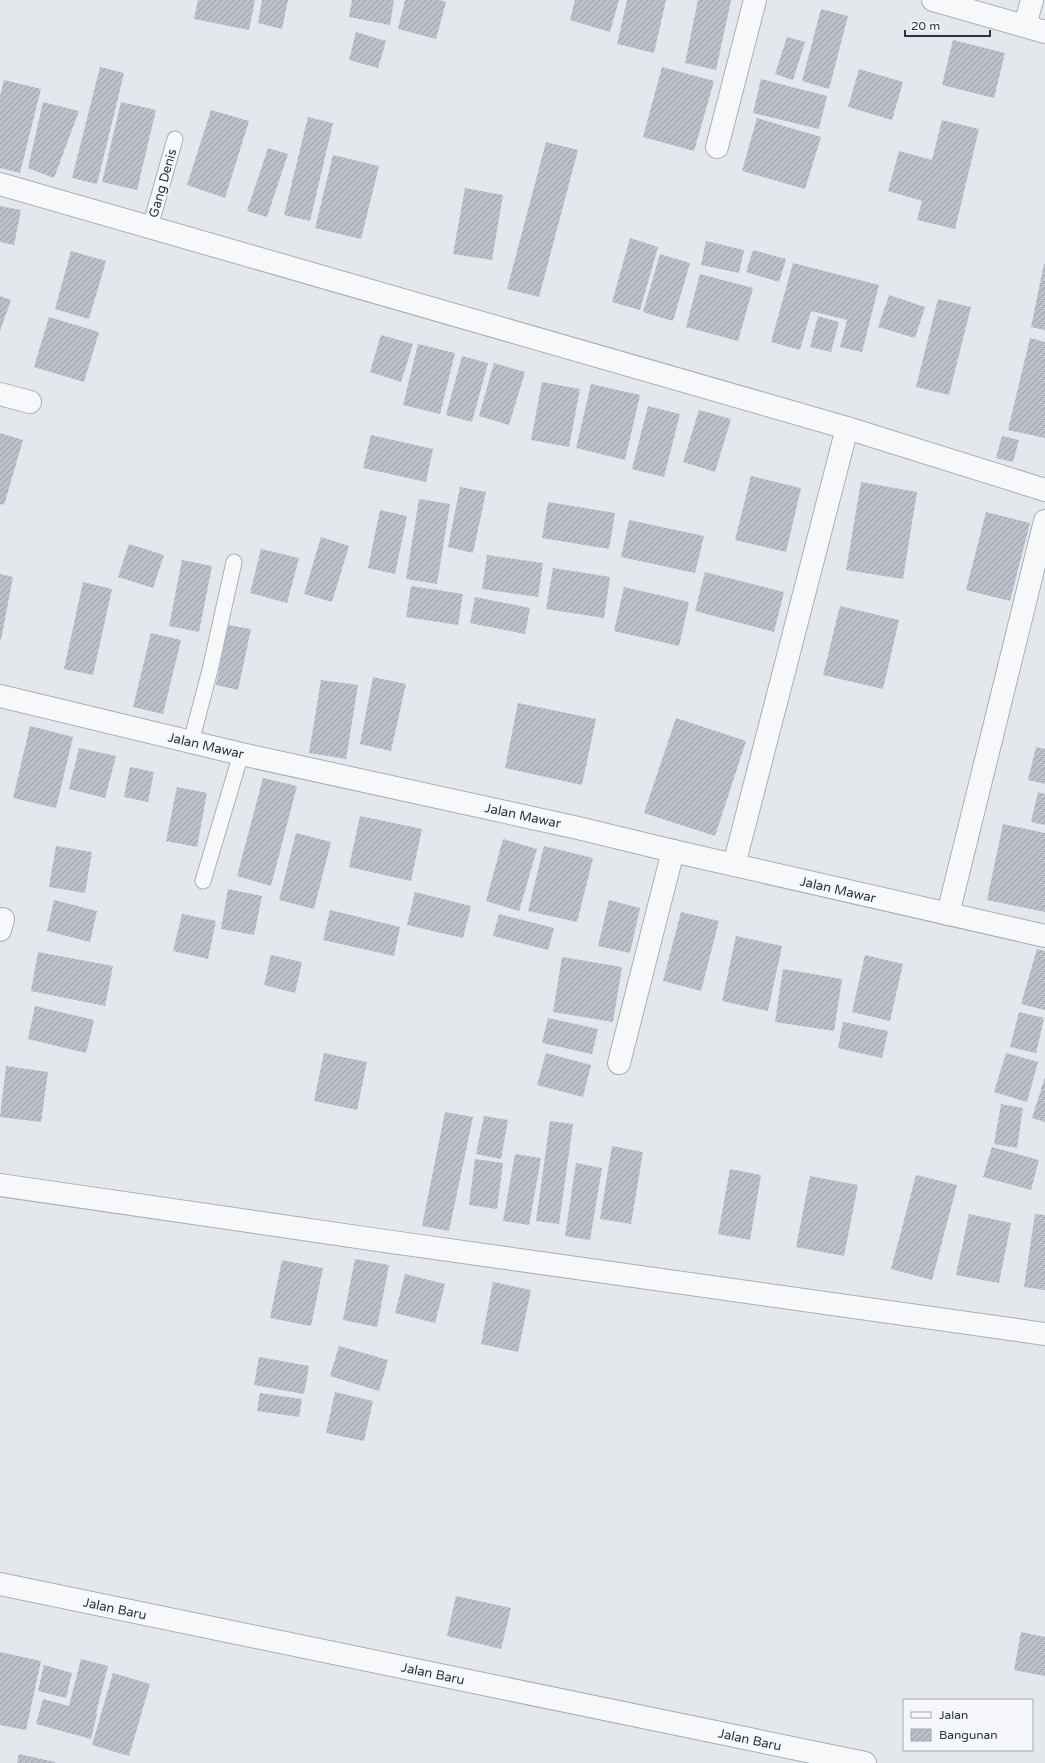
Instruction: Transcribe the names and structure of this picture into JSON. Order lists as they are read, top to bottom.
{
  "streets": {
    "street": ["Jalan Mawar", "Jalan Baru"],
    "lane": ["Gang Denis"]
  },
  "legend": ["Jalan", "Bangunan"],
  "scale_bar": "20 m"
}
